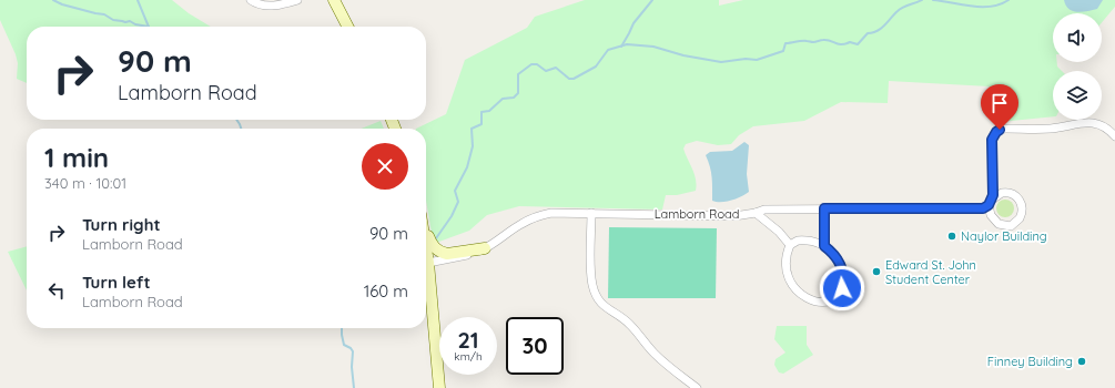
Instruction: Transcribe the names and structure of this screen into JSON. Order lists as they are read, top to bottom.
{
  "streets": {
    "street": ["Lamborn Road"]
  },
  "places": ["Naylor Building", "Edward St. John Student Center", "Finney Building"],
  "page": {
    "turn": ["90 m", "Lamborn Road"],
    "heading": ["1 min", "340 m · 10:01"],
    "list": [
      {
        "name": "Turn right",
        "note": "Lamborn Road",
        "value": "90 m"
      },
      {
        "name": "Turn left",
        "note": "Lamborn Road",
        "value": "160 m"
      }
    ],
    "speed": "21 km/h",
    "limit": "30"
  }
}
